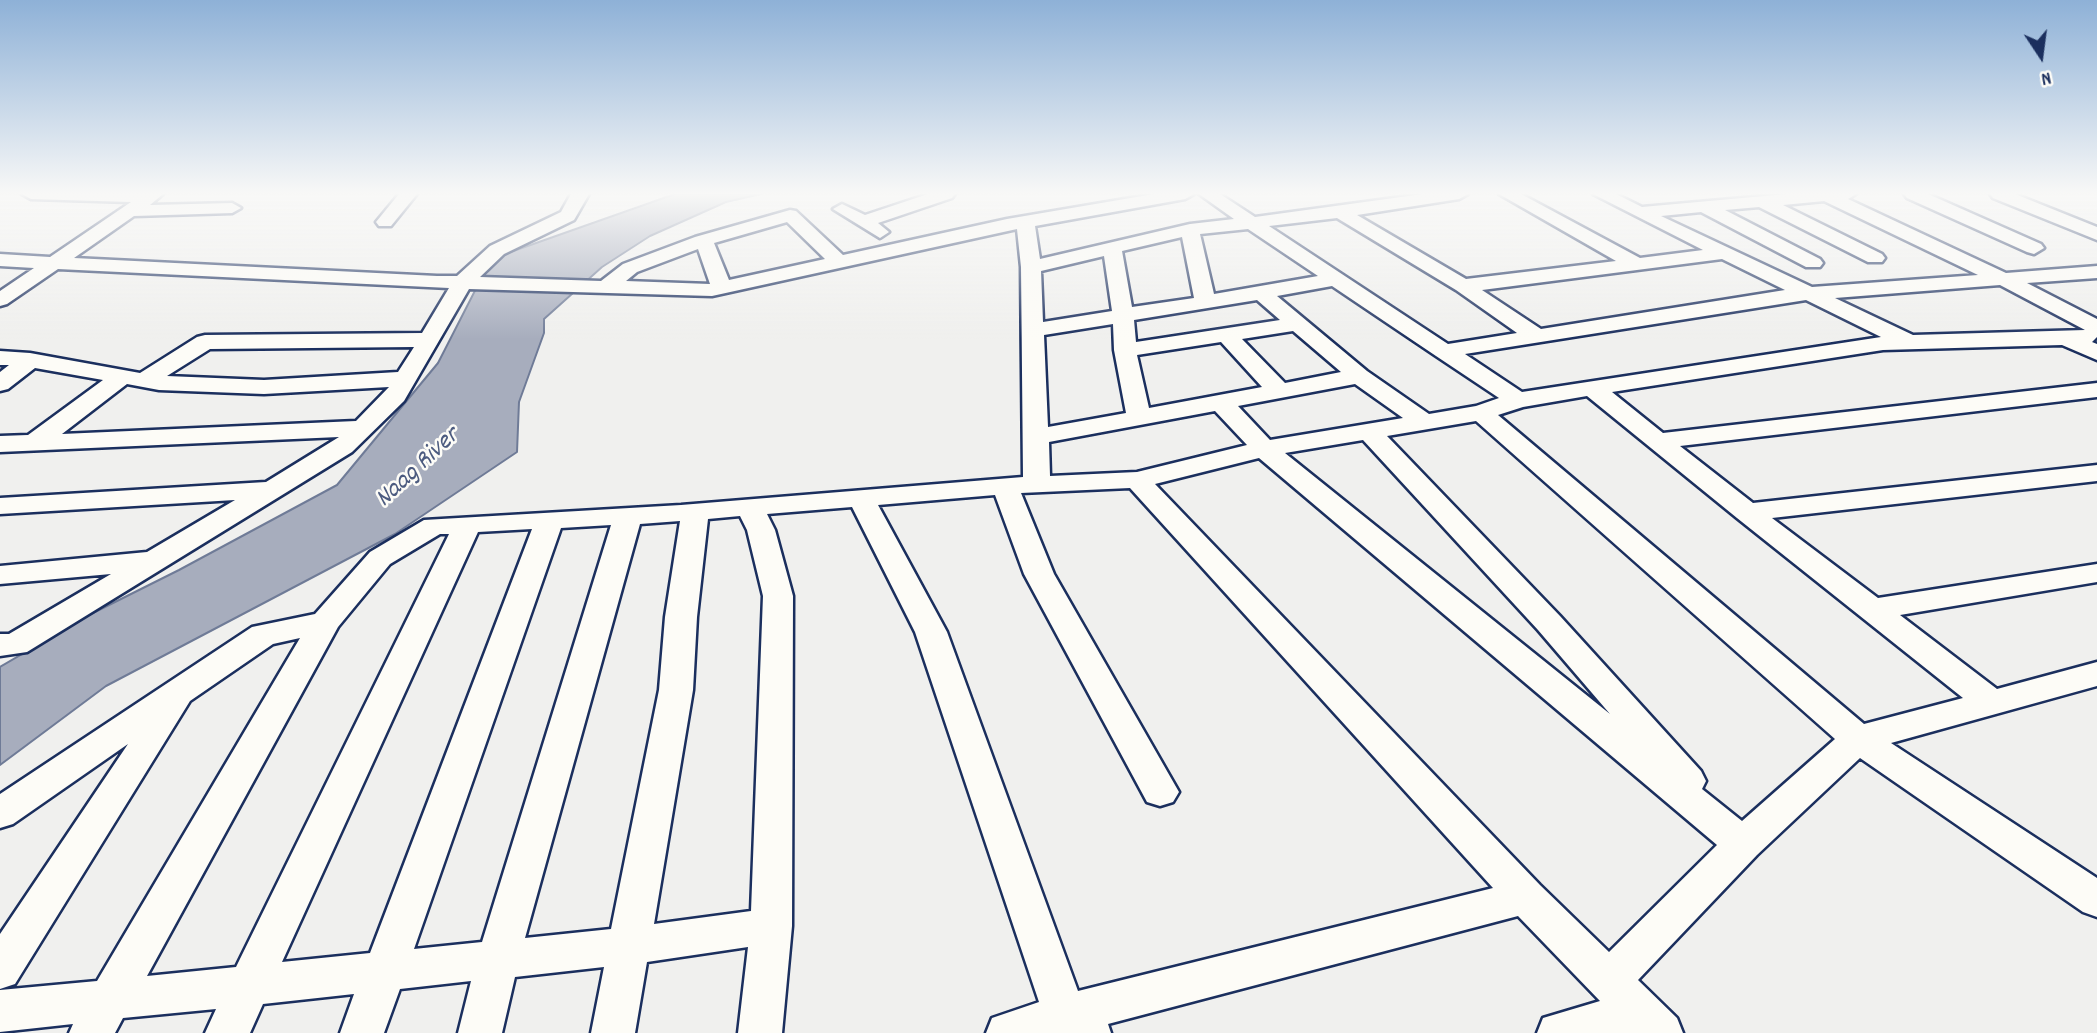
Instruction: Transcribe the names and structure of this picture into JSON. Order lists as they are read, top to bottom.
{
  "water": ["Naag River"],
  "north": "bottom"
}
